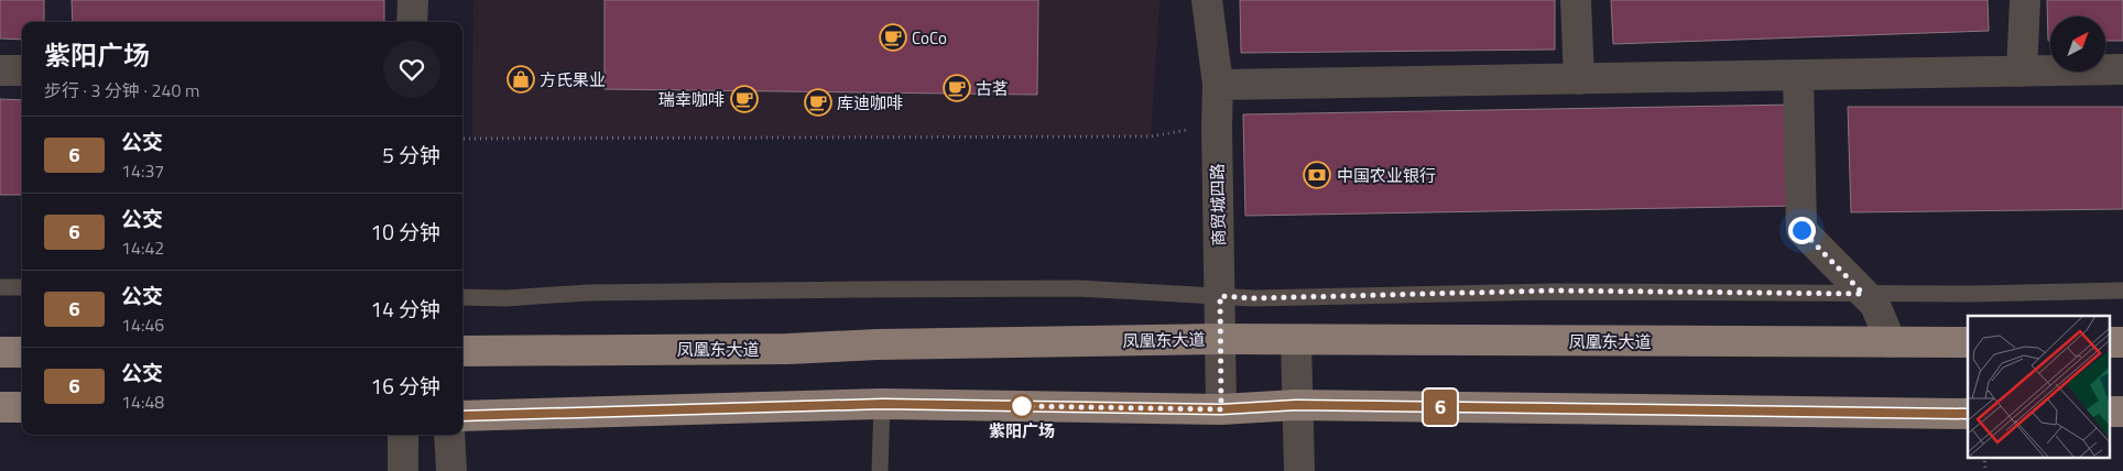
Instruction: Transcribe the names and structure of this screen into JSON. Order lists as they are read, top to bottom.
{
  "streets": {
    "main road": ["凤凰东大道"],
    "street": ["商贸城四路"]
  },
  "crossings": [
    ["商贸城四路", "凤凰东大道"]
  ],
  "places": {
    "cafe": [
      "CoCo",
      "古茗",
      "瑞幸咖啡",
      "库迪咖啡"
    ],
    "shop": ["方氏果业"],
    "bank": ["中国农业银行"],
    "other": ["紫阳广场"]
  },
  "lines": ["bus line 6"],
  "north": "top right",
  "page": {
    "on_map": "6",
    "heading": ["紫阳广场", "步行 · 3 分钟 · 240 m"],
    "list": [
      {
        "mark": "6",
        "name": "公交",
        "note": "14:37",
        "value": "5 分钟"
      },
      {
        "mark": "6",
        "name": "公交",
        "note": "14:42",
        "value": "10 分钟"
      },
      {
        "mark": "6",
        "name": "公交",
        "note": "14:46",
        "value": "14 分钟"
      },
      {
        "mark": "6",
        "name": "公交",
        "note": "14:48",
        "value": "16 分钟"
      }
    ]
  }
}
